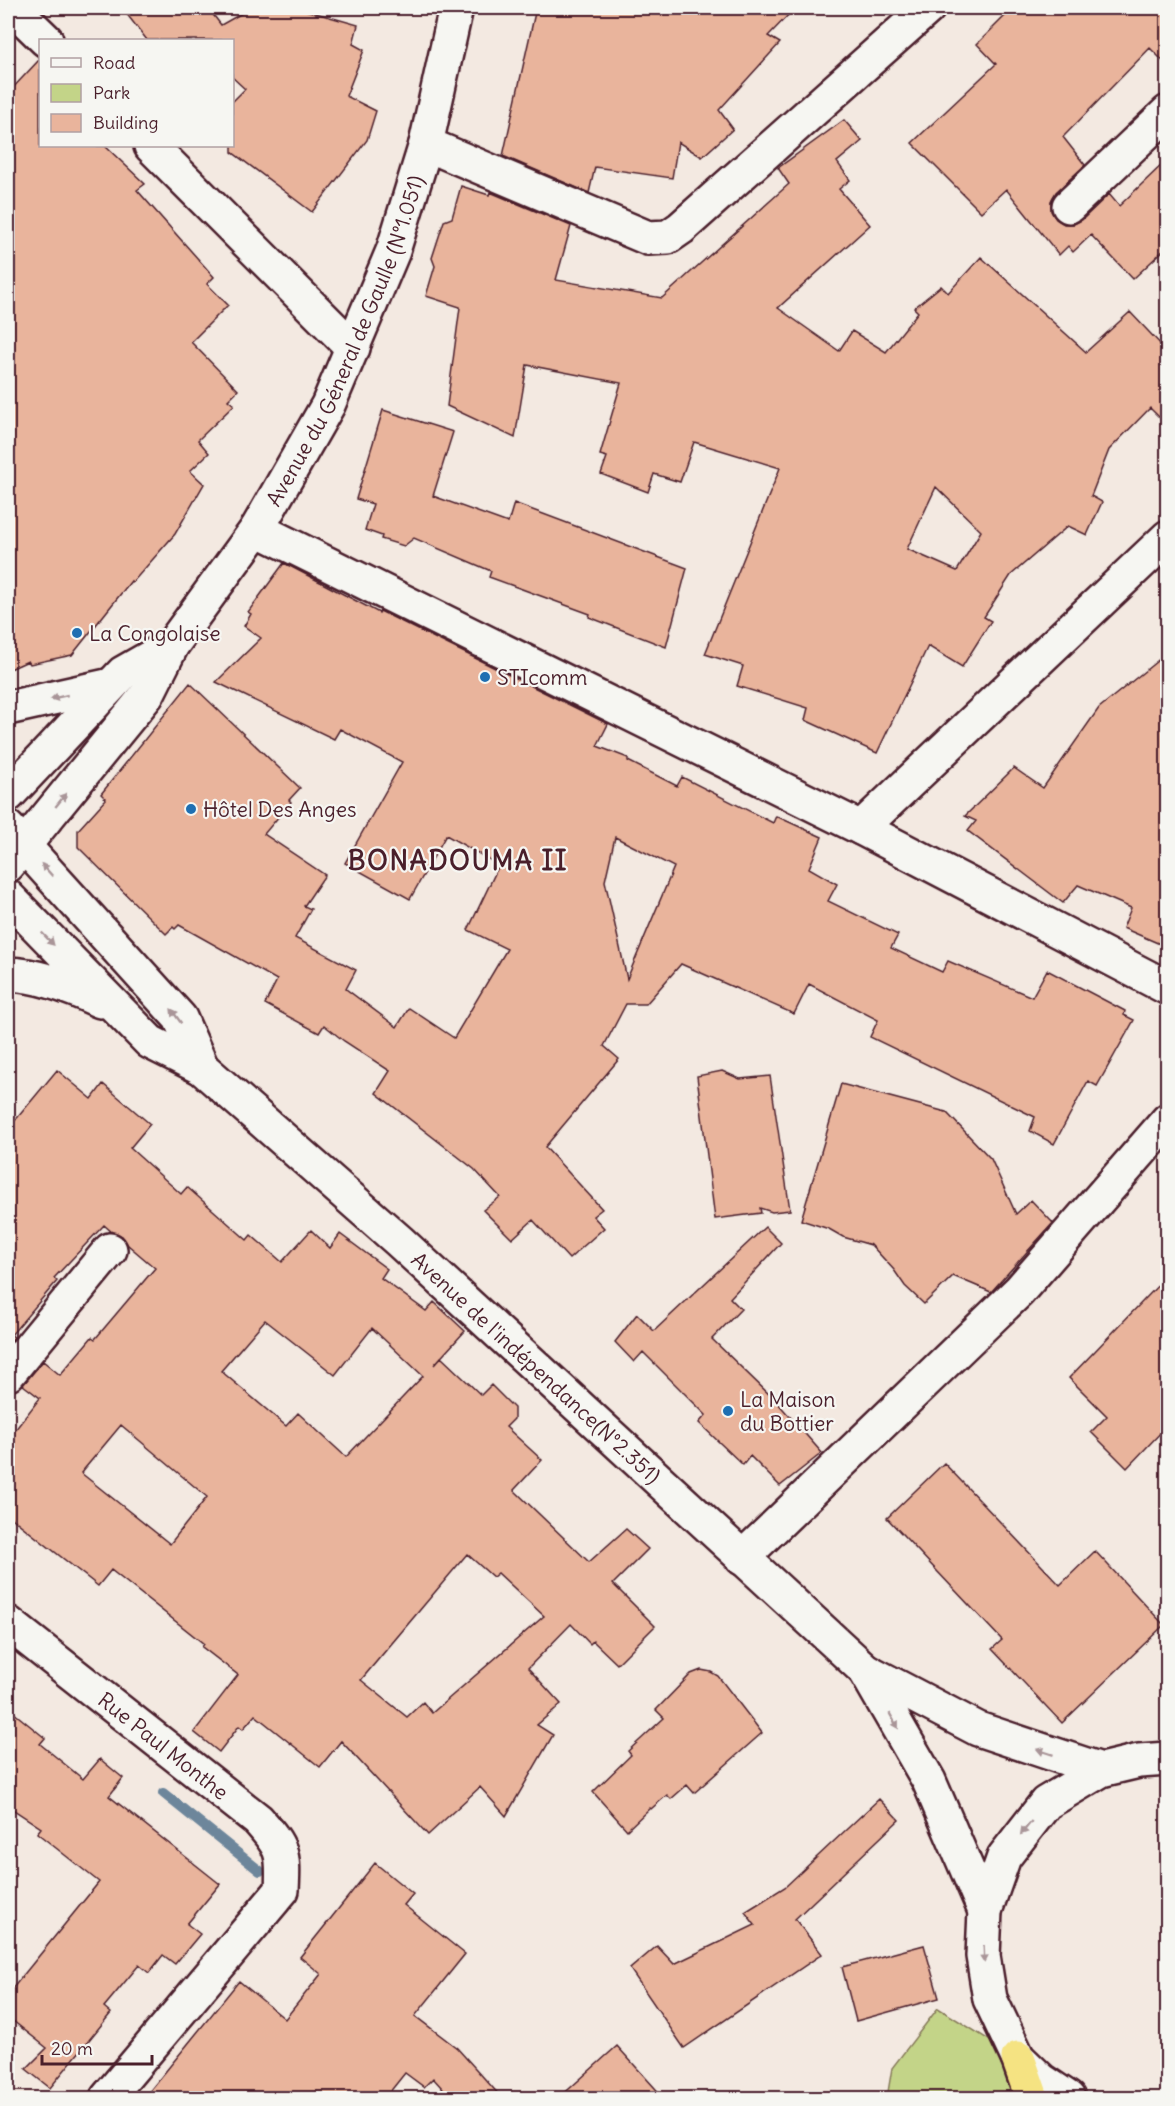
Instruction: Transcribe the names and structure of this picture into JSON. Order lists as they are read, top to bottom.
{
  "streets": {
    "street": ["Avenue du Géneral de Gaulle (N°1.051)", "Avenue de l'indépendance(N°2.351)", "Rue Paul Monthe"]
  },
  "crossings": [
    ["Avenue du Géneral de Gaulle (N°1.051)", "Avenue de l'indépendance(N°2.351)"]
  ],
  "districts": ["BONADOUMA II"],
  "places": [
    "La Congolaise",
    "STIcomm",
    "Hôtel Des Anges",
    "La Maison du Bottier"
  ],
  "legend": ["Road", "Park", "Building"],
  "scale_bar": "20 m"
}
